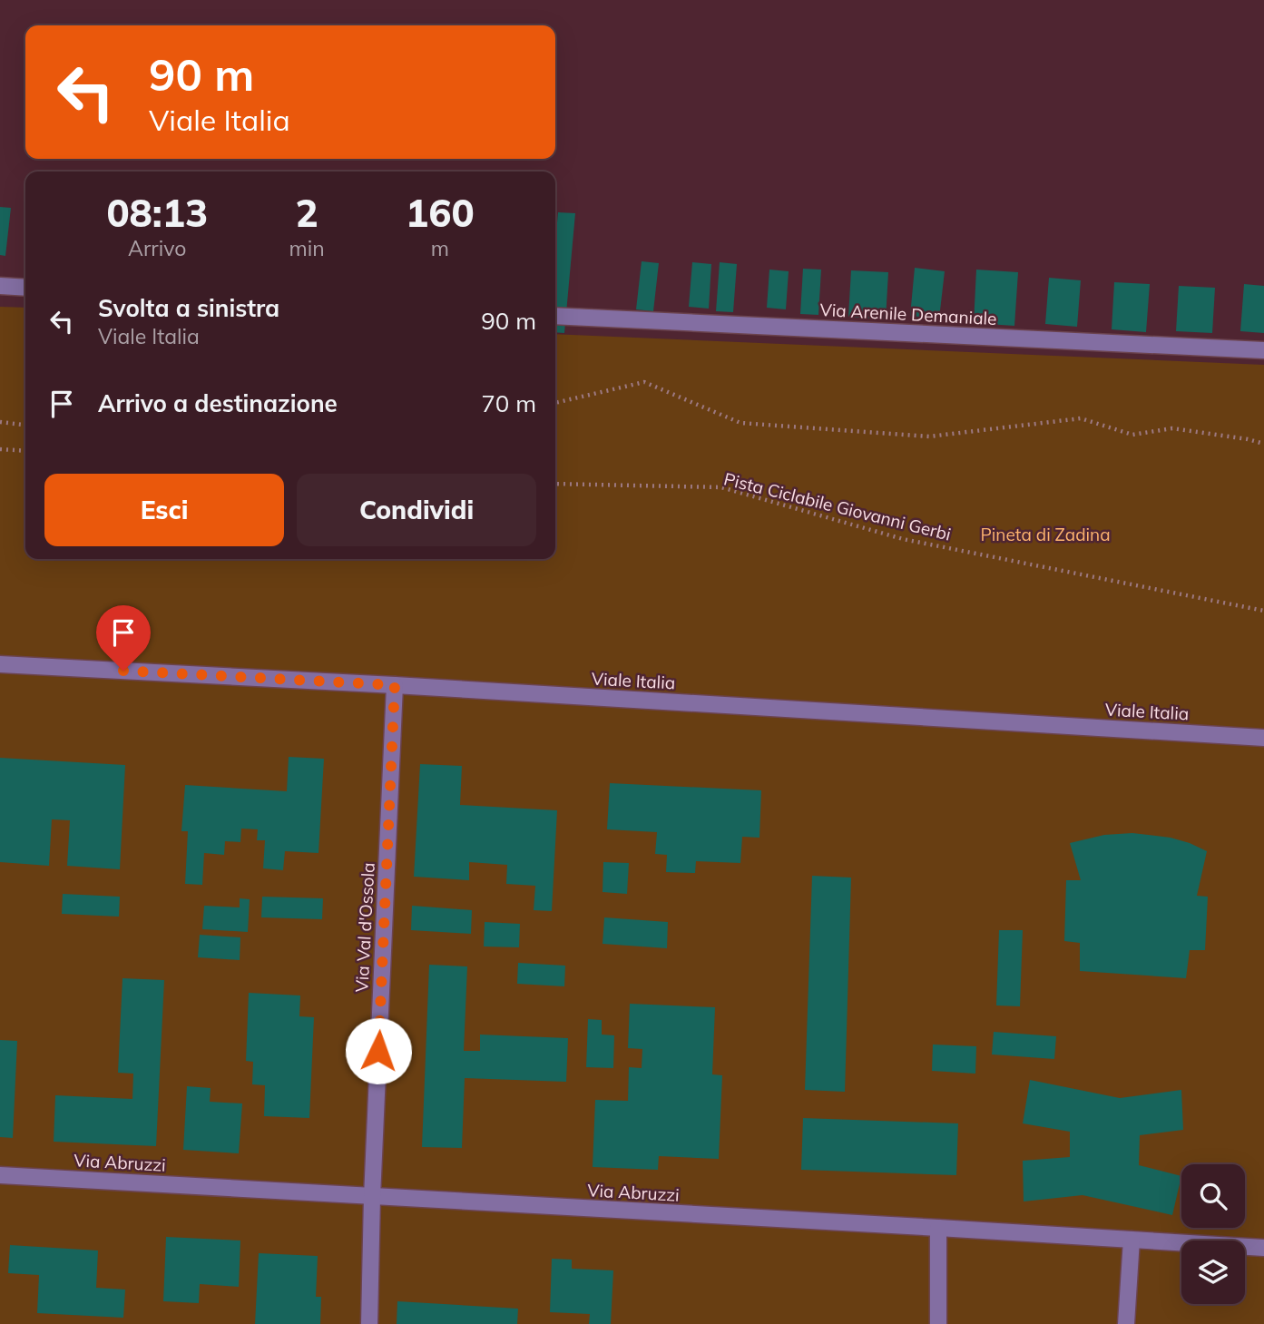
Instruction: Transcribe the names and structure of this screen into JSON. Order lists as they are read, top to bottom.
{
  "streets": {
    "street": [
      "Via Arenile Demaniale",
      "Viale Italia",
      "Via Val d'Ossola",
      "Via Abruzzi"
    ],
    "path": ["Pista Ciclabile Giovanni Gerbi"]
  },
  "crossings": [
    ["Viale Italia", "Via Val d'Ossola"],
    ["Via Val d'Ossola", "Via Abruzzi"]
  ],
  "parks": ["Pineta di Zadina"],
  "page": {
    "turn": ["90 m", "Viale Italia"],
    "eta": [
      "08:13",
      "Arrivo",
      "2",
      "min",
      "160",
      "m"
    ],
    "list": [
      {
        "name": "Svolta a sinistra",
        "note": "Viale Italia",
        "value": "90 m"
      },
      {
        "name": "Arrivo a destinazione",
        "value": "70 m"
      }
    ],
    "buttons": ["Esci", "Condividi"]
  }
}
